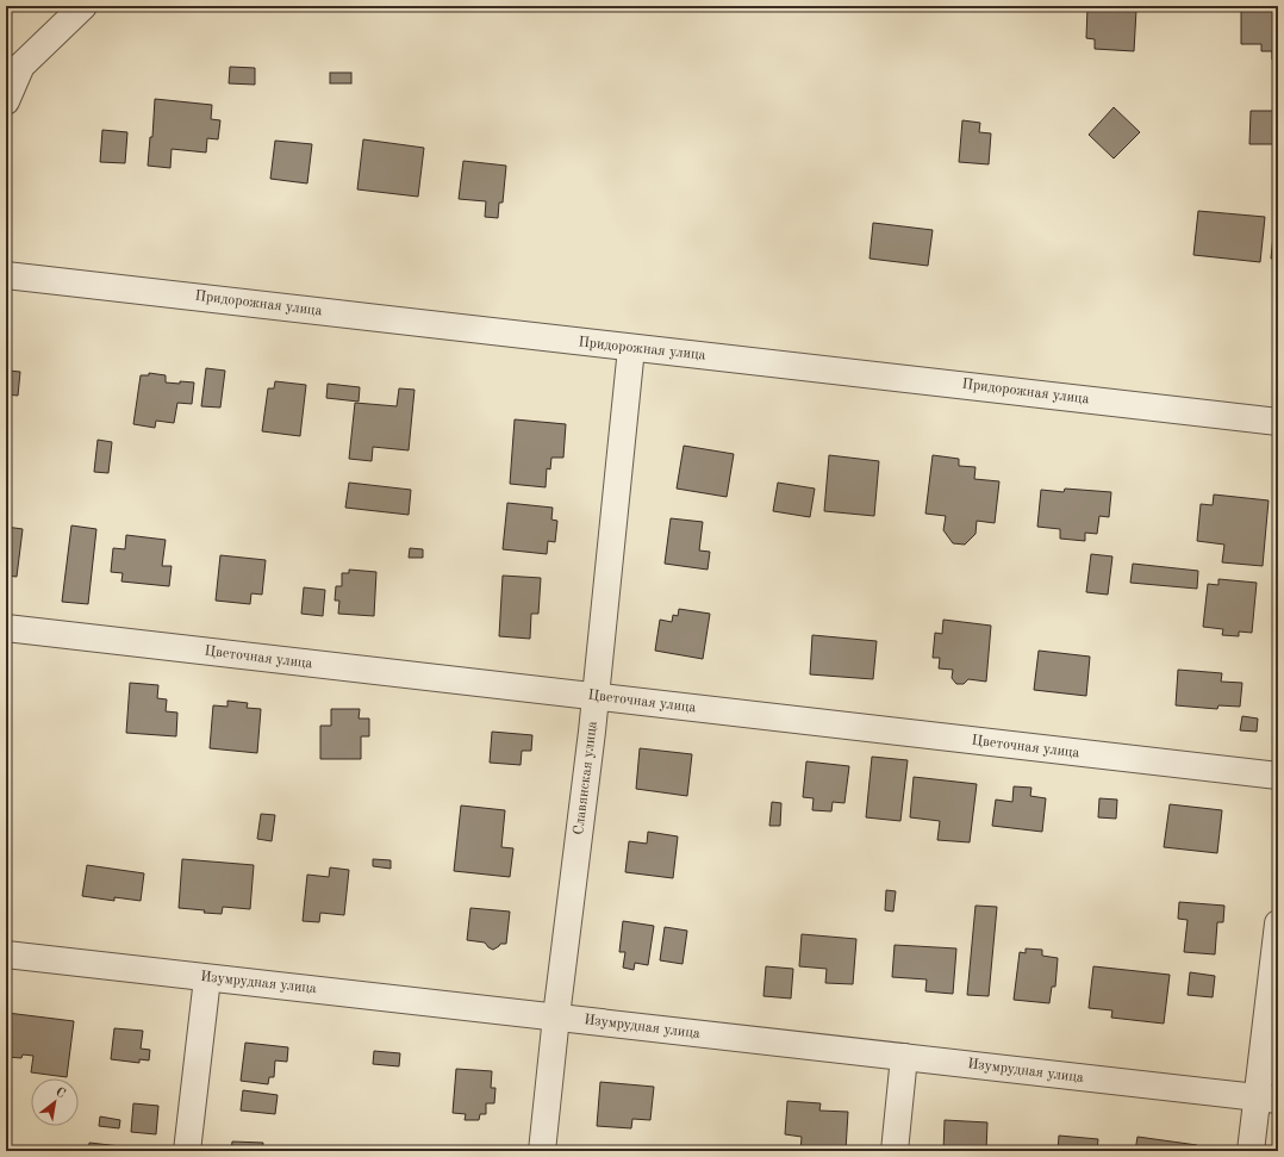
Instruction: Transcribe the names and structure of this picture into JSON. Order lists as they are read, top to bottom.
{
  "streets": {
    "street": [
      "Придорожная улица",
      "Цветочная улица",
      "Славянская улица",
      "Изумрудная улица"
    ]
  },
  "crossings": [
    ["Придорожная улица", "Славянская улица"],
    ["Цветочная улица", "Славянская улица"],
    ["Славянская улица", "Изумрудная улица"]
  ],
  "north": "top right"
}
